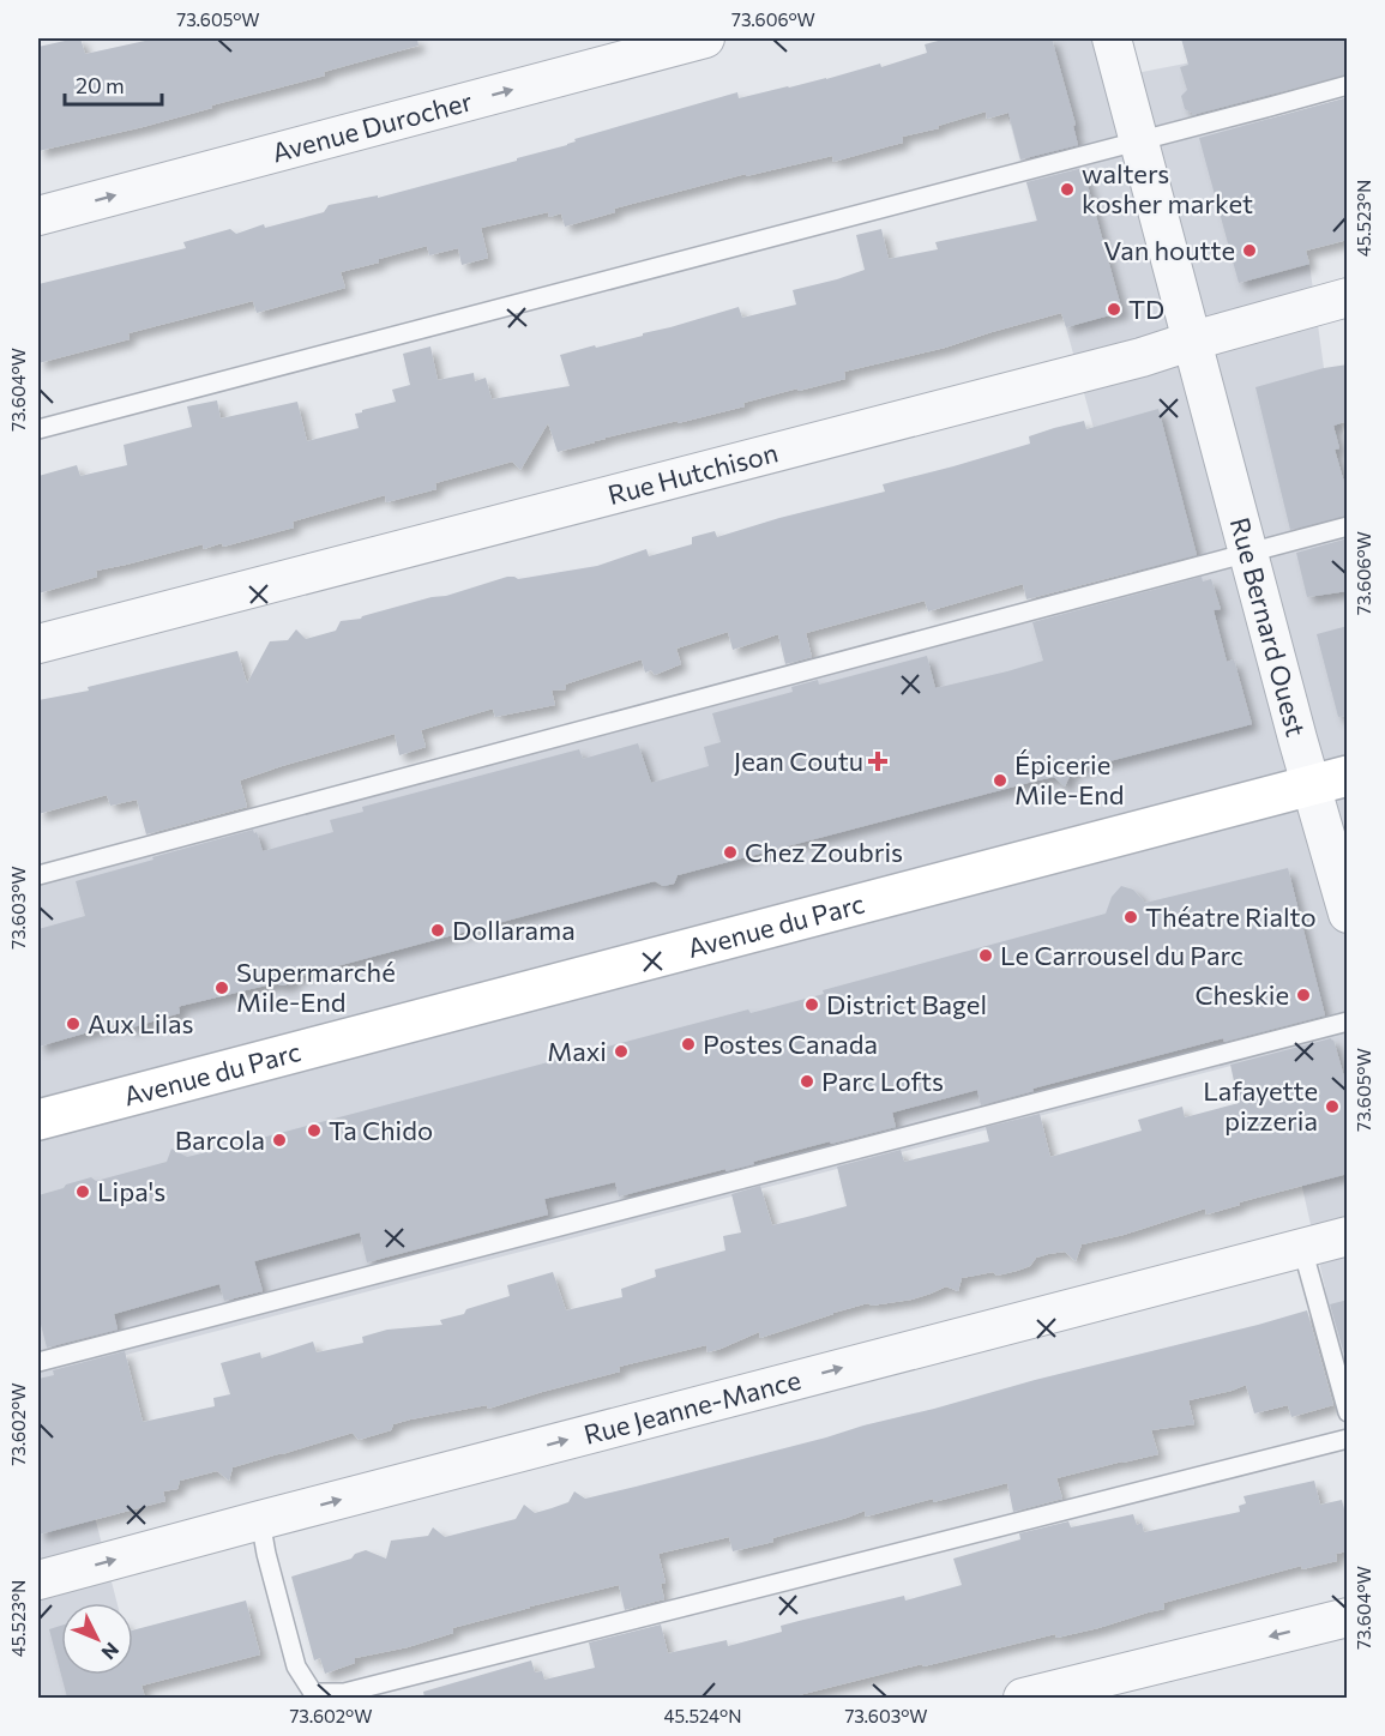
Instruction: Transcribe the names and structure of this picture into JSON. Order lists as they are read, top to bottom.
{
  "streets": {
    "main road": ["Avenue du Parc"],
    "street": [
      "Avenue Durocher",
      "Rue Hutchison",
      "Rue Bernard Ouest",
      "Rue Jeanne-Mance"
    ]
  },
  "crossings": [
    ["Rue Hutchison", "Rue Bernard Ouest"],
    ["Rue Bernard Ouest", "Avenue du Parc"]
  ],
  "one_way": ["Avenue Durocher", "Rue Jeanne-Mance"],
  "places": {
    "other": [
      "walters kosher market",
      "Van houtte",
      "TD",
      "Épicerie Mile-End",
      "Chez Zoubris",
      "Théatre Rialto",
      "Dollarama",
      "Le Carrousel du Parc",
      "Supermarché Mile-End",
      "Cheskie",
      "District Bagel",
      "Aux Lilas",
      "Postes Canada",
      "Maxi",
      "Parc Lofts",
      "Lafayette pizzeria",
      "Ta Chido",
      "Barcola",
      "Lipa's"
    ],
    "health": ["Jean Coutu"]
  },
  "scale_bar": "20 m",
  "north": "bottom right",
  "coordinates": [
    "73.605°W",
    "73.606°W",
    "45.523°N",
    "73.604°W",
    "73.603°W",
    "73.602°W",
    "45.524°N"
  ]
}
